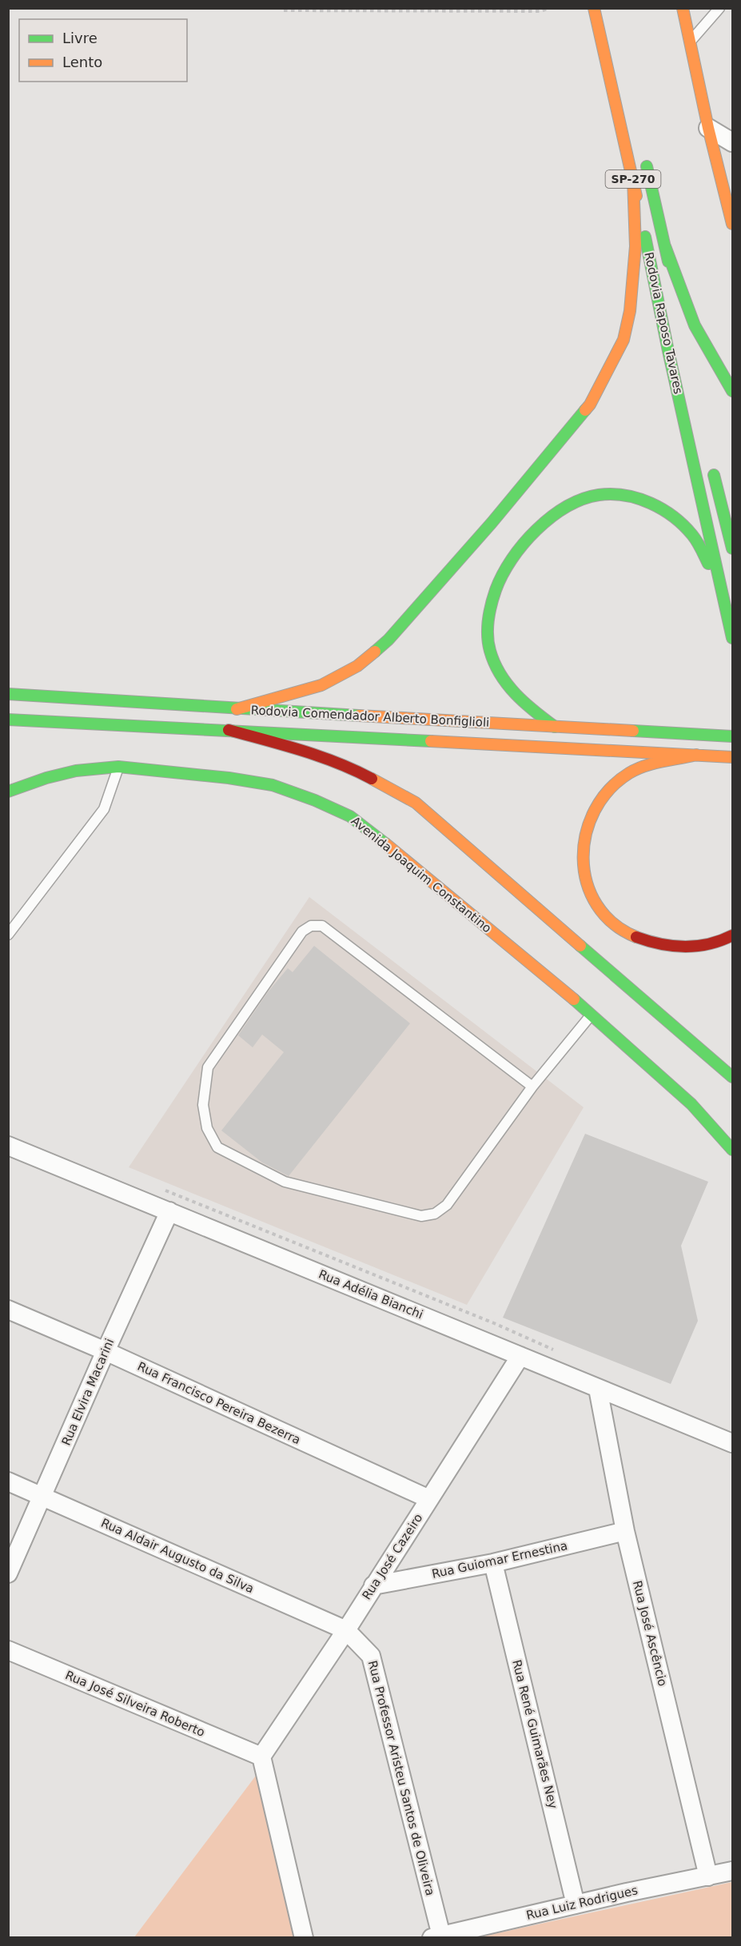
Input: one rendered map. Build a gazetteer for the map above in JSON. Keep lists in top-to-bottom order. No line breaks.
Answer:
{"streets":{"main road":["SP-270","Rodovia Raposo Tavares","Rodovia Comendador Alberto Bonfiglioli","Avenida Joaquim Constantino"],"street":["Rua Adélia Bianchi","Rua Elvira Macarini","Rua Francisco Pereira Bezerra","Rua Aldair Augusto da Silva","Rua José Cazeiro","Rua Guiomar Ernestina","Rua José Ascêncio","Rua José Silveira Roberto","Rua René Guimarães Ney","Rua Professor Aristeu Santos de Oliveira","Rua Luiz Rodrigues"]},"crossings":[["Rua Adélia Bianchi","Rua Elvira Macarini"],["Rua Adélia Bianchi","Rua José Cazeiro"],["Rua Adélia Bianchi","Rua José Ascêncio"],["Rua Elvira Macarini","Rua Francisco Pereira Bezerra"],["Rua Elvira Macarini","Rua Aldair Augusto da Silva"],["Rua Francisco Pereira Bezerra","Rua José Cazeiro"],["Rua Aldair Augusto da Silva","Rua José Cazeiro"],["Rua Aldair Augusto da Silva","Rua Professor Aristeu Santos de Oliveira"],["Rua José Cazeiro","Rua Guiomar Ernestina"],["Rua José Cazeiro","Rua José Silveira Roberto"],["Rua José Cazeiro","Rua Professor Aristeu Santos de Oliveira"],["Rua Guiomar Ernestina","Rua José Ascêncio"],["Rua Guiomar Ernestina","Rua René Guimarães Ney"],["Rua José Ascêncio","Rua Luiz Rodrigues"],["Rua René Guimarães Ney","Rua Luiz Rodrigues"],["Rua Professor Aristeu Santos de Oliveira","Rua Luiz Rodrigues"]],"legend":["Livre","Lento"]}
